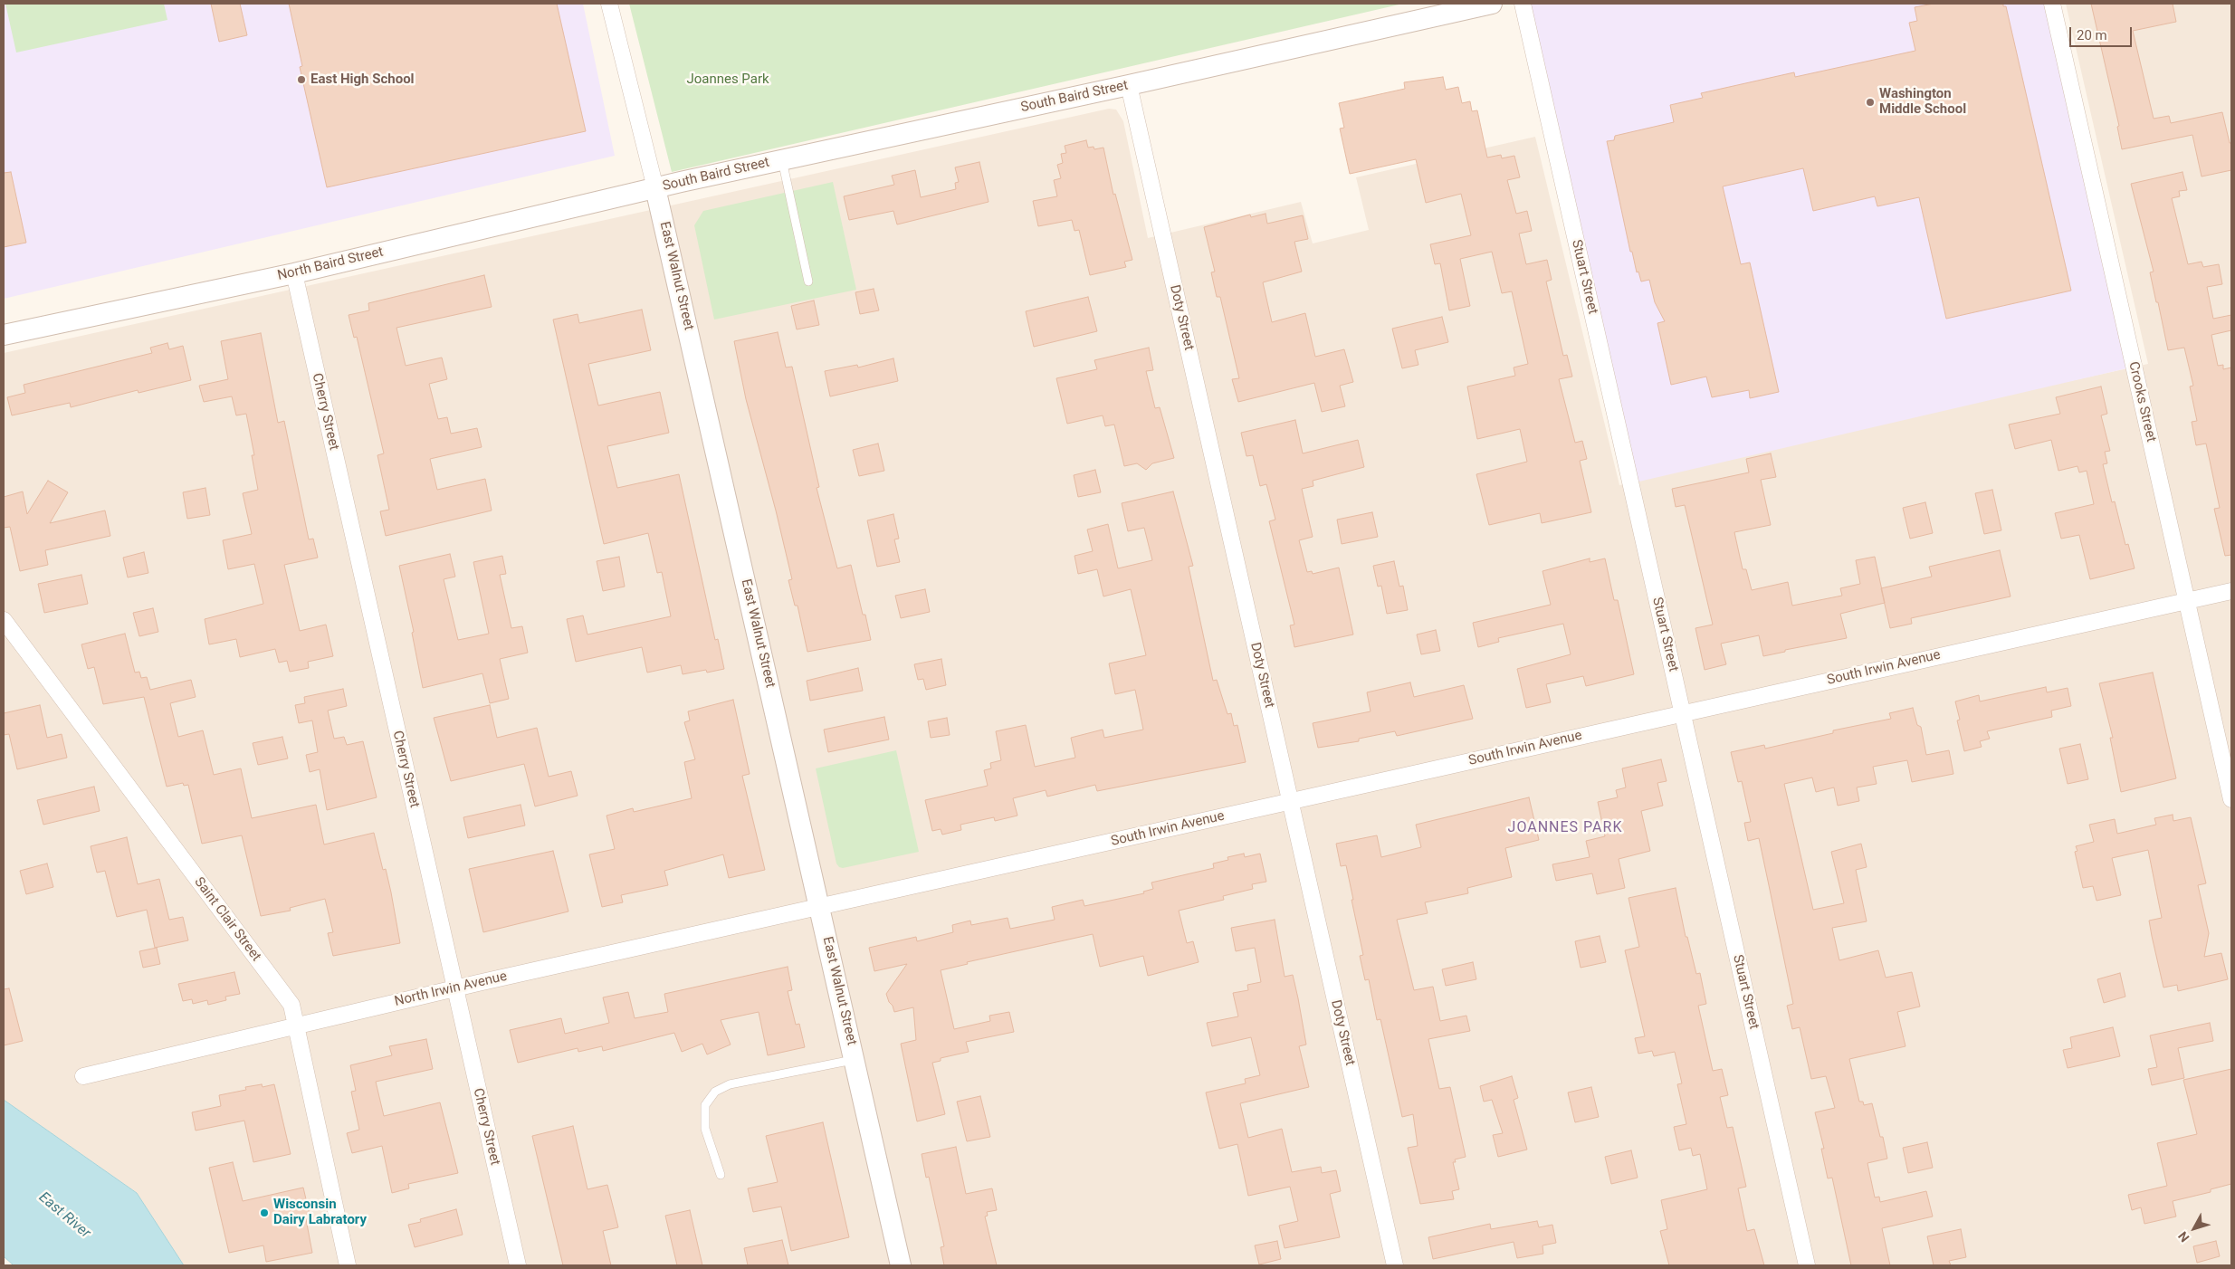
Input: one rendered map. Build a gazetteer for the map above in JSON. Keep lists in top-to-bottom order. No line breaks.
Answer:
{"streets":{"street":["South Baird Street","North Baird Street","East Walnut Street","Stuart Street","Doty Street","Crooks Street","Cherry Street","South Irwin Avenue","Saint Clair Street","North Irwin Avenue"]},"crossings":[["South Baird Street","North Baird Street"],["South Baird Street","East Walnut Street"],["South Baird Street","Doty Street"],["North Baird Street","East Walnut Street"],["North Baird Street","Cherry Street"],["East Walnut Street","South Irwin Avenue"],["East Walnut Street","North Irwin Avenue"],["Stuart Street","South Irwin Avenue"],["Doty Street","South Irwin Avenue"],["Crooks Street","South Irwin Avenue"],["Cherry Street","North Irwin Avenue"],["South Irwin Avenue","North Irwin Avenue"],["Saint Clair Street","North Irwin Avenue"]],"districts":["JOANNES PARK"],"water":["East River"],"parks":["Joannes Park"],"places":["East High School","Washington Middle School","Wisconsin Dairy Labratory"],"scale_bar":"20 m","north":"bottom left"}
